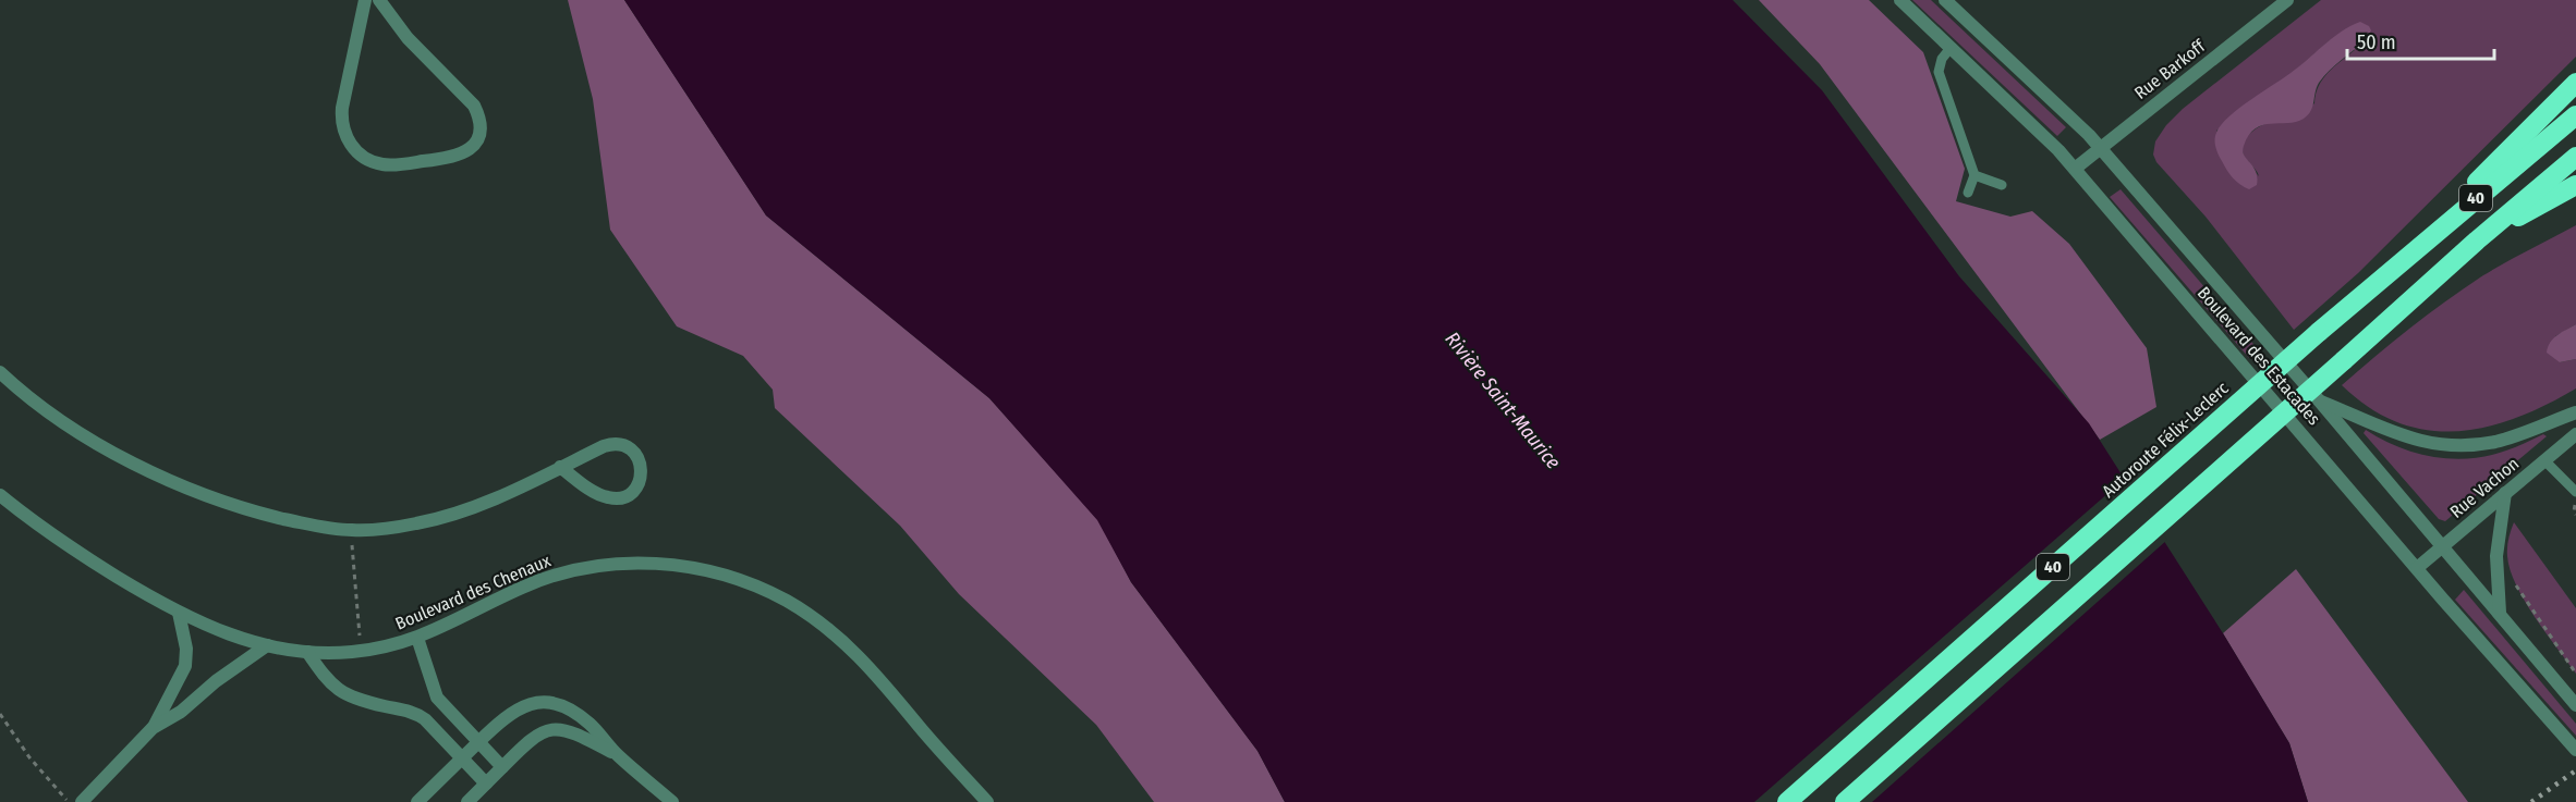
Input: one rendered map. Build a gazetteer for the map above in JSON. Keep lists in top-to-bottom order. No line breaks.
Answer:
{"streets":{"highway":["40","Autoroute Félix-Leclerc"],"street":["Rue Barkoff","Boulevard des Estacades","Rue Vachon","Boulevard des Chenaux"]},"crossings":[["Rue Barkoff","Boulevard des Estacades"],["Boulevard des Estacades","Rue Vachon"]],"water":["Rivière Saint-Maurice"],"scale_bar":"50 m"}
